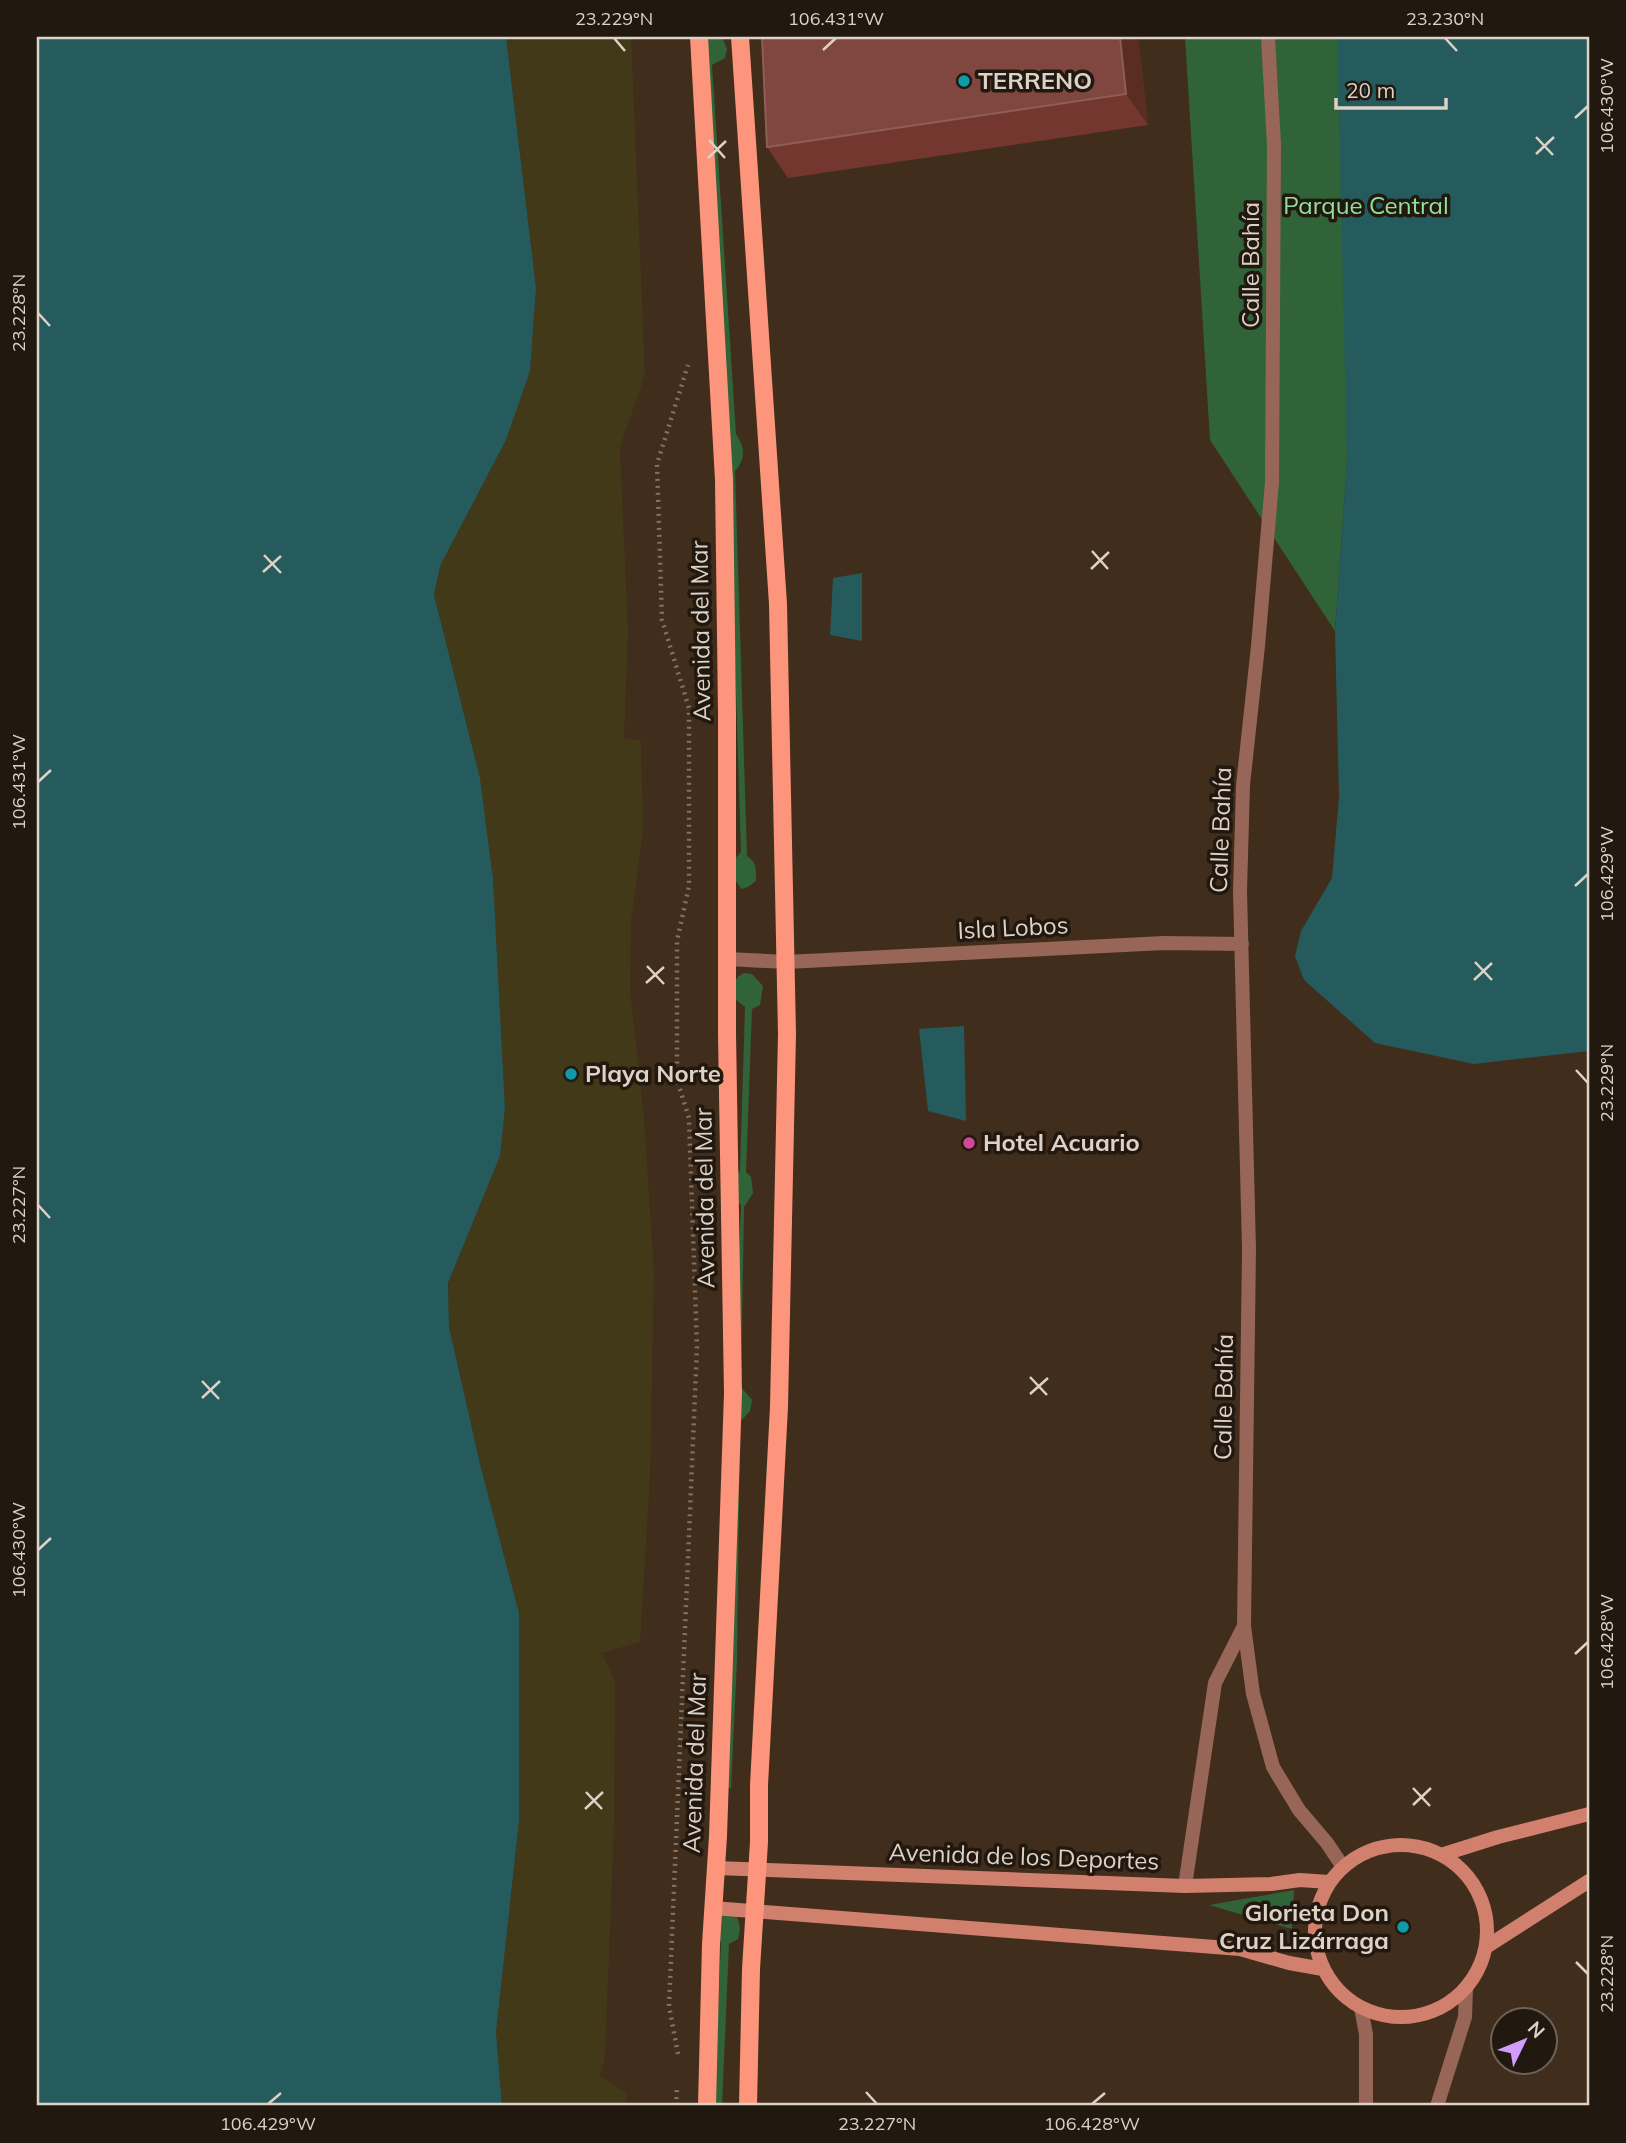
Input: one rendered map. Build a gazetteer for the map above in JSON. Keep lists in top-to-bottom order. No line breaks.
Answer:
{"streets":{"main road":["Avenida del Mar","Avenida de los Deportes"],"street":["Calle Bahía","Isla Lobos"]},"crossings":[["Calle Bahía","Isla Lobos"],["Calle Bahía","Avenida de los Deportes"],["Avenida del Mar","Isla Lobos"],["Avenida del Mar","Avenida de los Deportes"]],"parks":["Parque Central"],"places":["TERRENO","Playa Norte","Hotel Acuario","Glorieta Don Cruz Lizárraga"],"scale_bar":"20 m","north":"top right","coordinates":["23.229°N","106.431°W","23.230°N","106.430°W","23.228°N","106.429°W","23.227°N","106.428°W"]}
